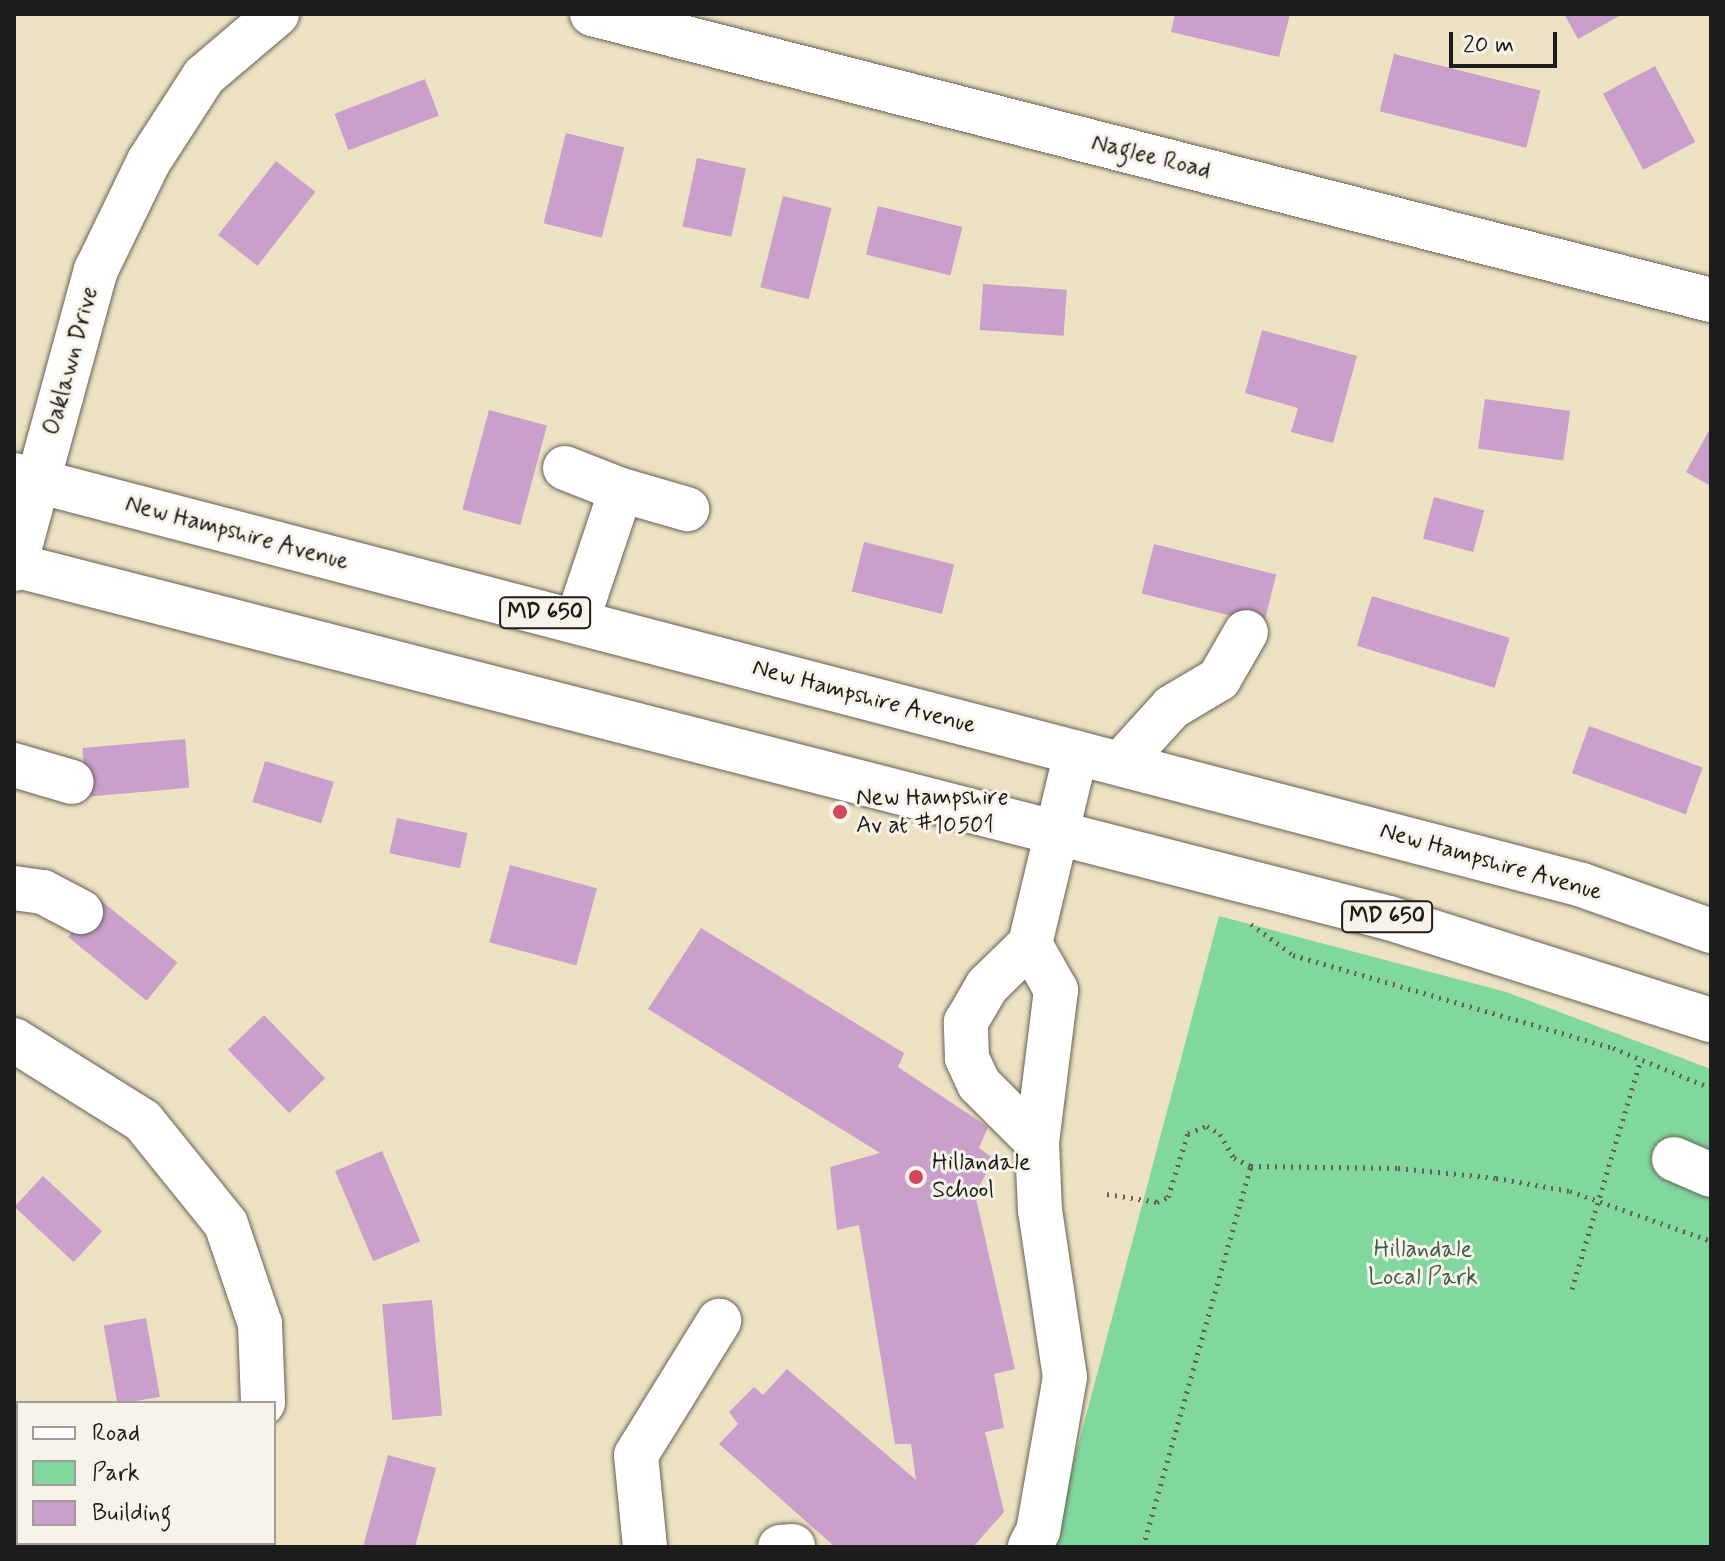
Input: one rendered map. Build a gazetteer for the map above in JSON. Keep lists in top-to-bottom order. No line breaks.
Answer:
{"streets":{"main road":["Naglee Road","Oaklawn Drive","New Hampshire Avenue","MD 650"]},"crossings":[["Oaklawn Drive","New Hampshire Avenue"],["Oaklawn Drive","MD 650"]],"parks":["Hillandale Local Park"],"places":["New Hampshire Av at #10501","Hillandale School"],"legend":["Road","Park","Building"],"scale_bar":"20 m"}
